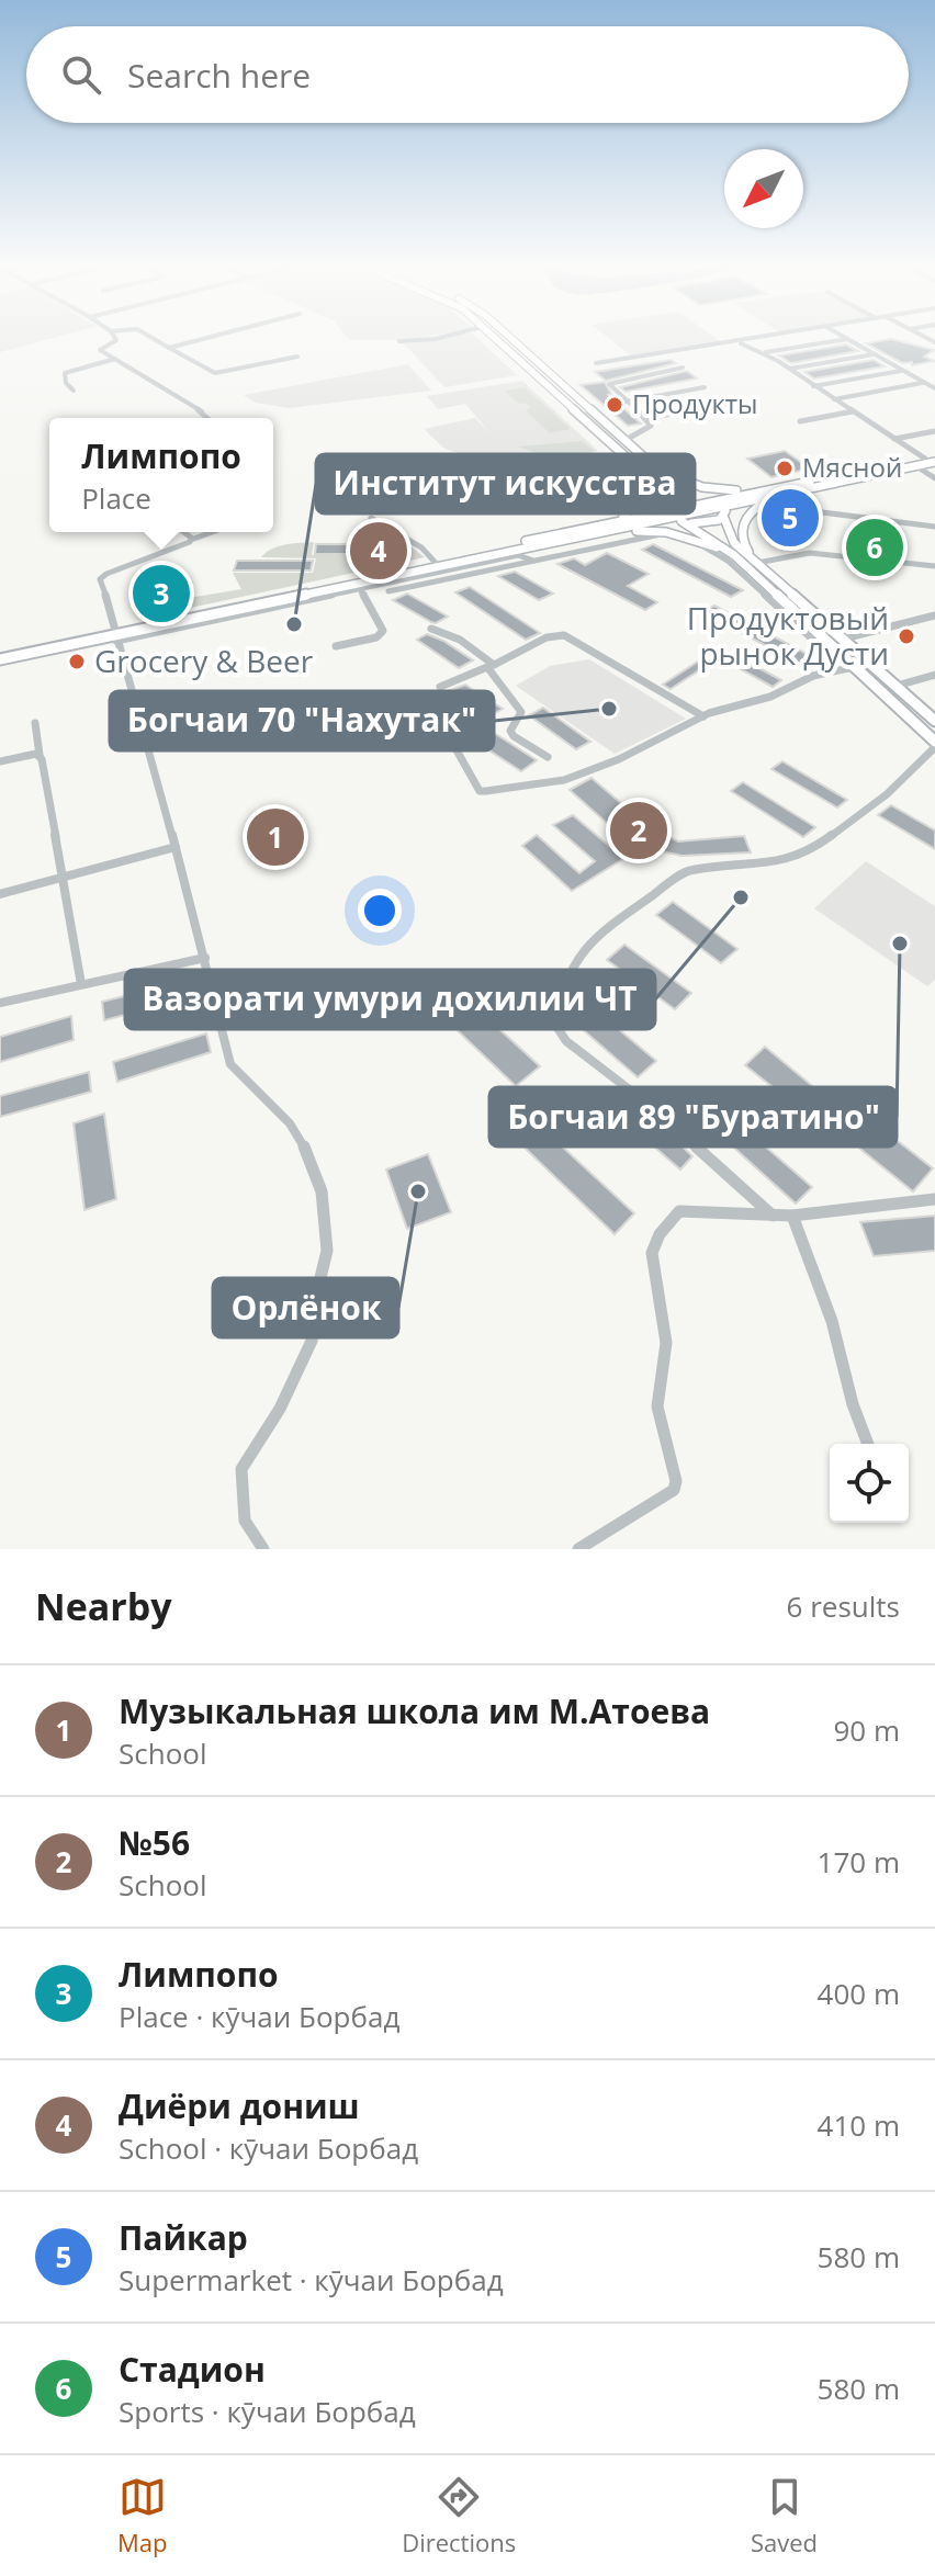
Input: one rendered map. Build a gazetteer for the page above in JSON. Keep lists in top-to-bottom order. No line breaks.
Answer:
{"places":["Продукты","Мясной","Институт искусства","Продуктовый рынок Дусти","Grocery & Beer","Богчаи 70 \"Нахутак\"","Вазорати умури дохилии ЧТ","Богчаи 89 \"Буратино\"","Орлёнок"],"north":"bottom left","page":{"search":"Search here","popup":["Лимпопо","Place"],"pins":["5","6","4","3","2","1"],"heading":["Nearby","6 results"],"list":[{"mark":"1","name":"Музыкальная школа им М.Атоева","note":"School","value":"90 m"},{"mark":"2","name":"№56","note":"School","value":"170 m"},{"mark":"3","name":"Лимпопо","note":"Place · кӯчаи Борбад","value":"400 m"},{"mark":"4","name":"Диёри дониш","note":"School · кӯчаи Борбад","value":"410 m"},{"mark":"5","name":"Пайкар","note":"Supermarket · кӯчаи Борбад","value":"580 m"},{"mark":"6","name":"Стадион","note":"Sports · кӯчаи Борбад","value":"580 m"}],"nav":["Map","Directions","Saved"]}}
